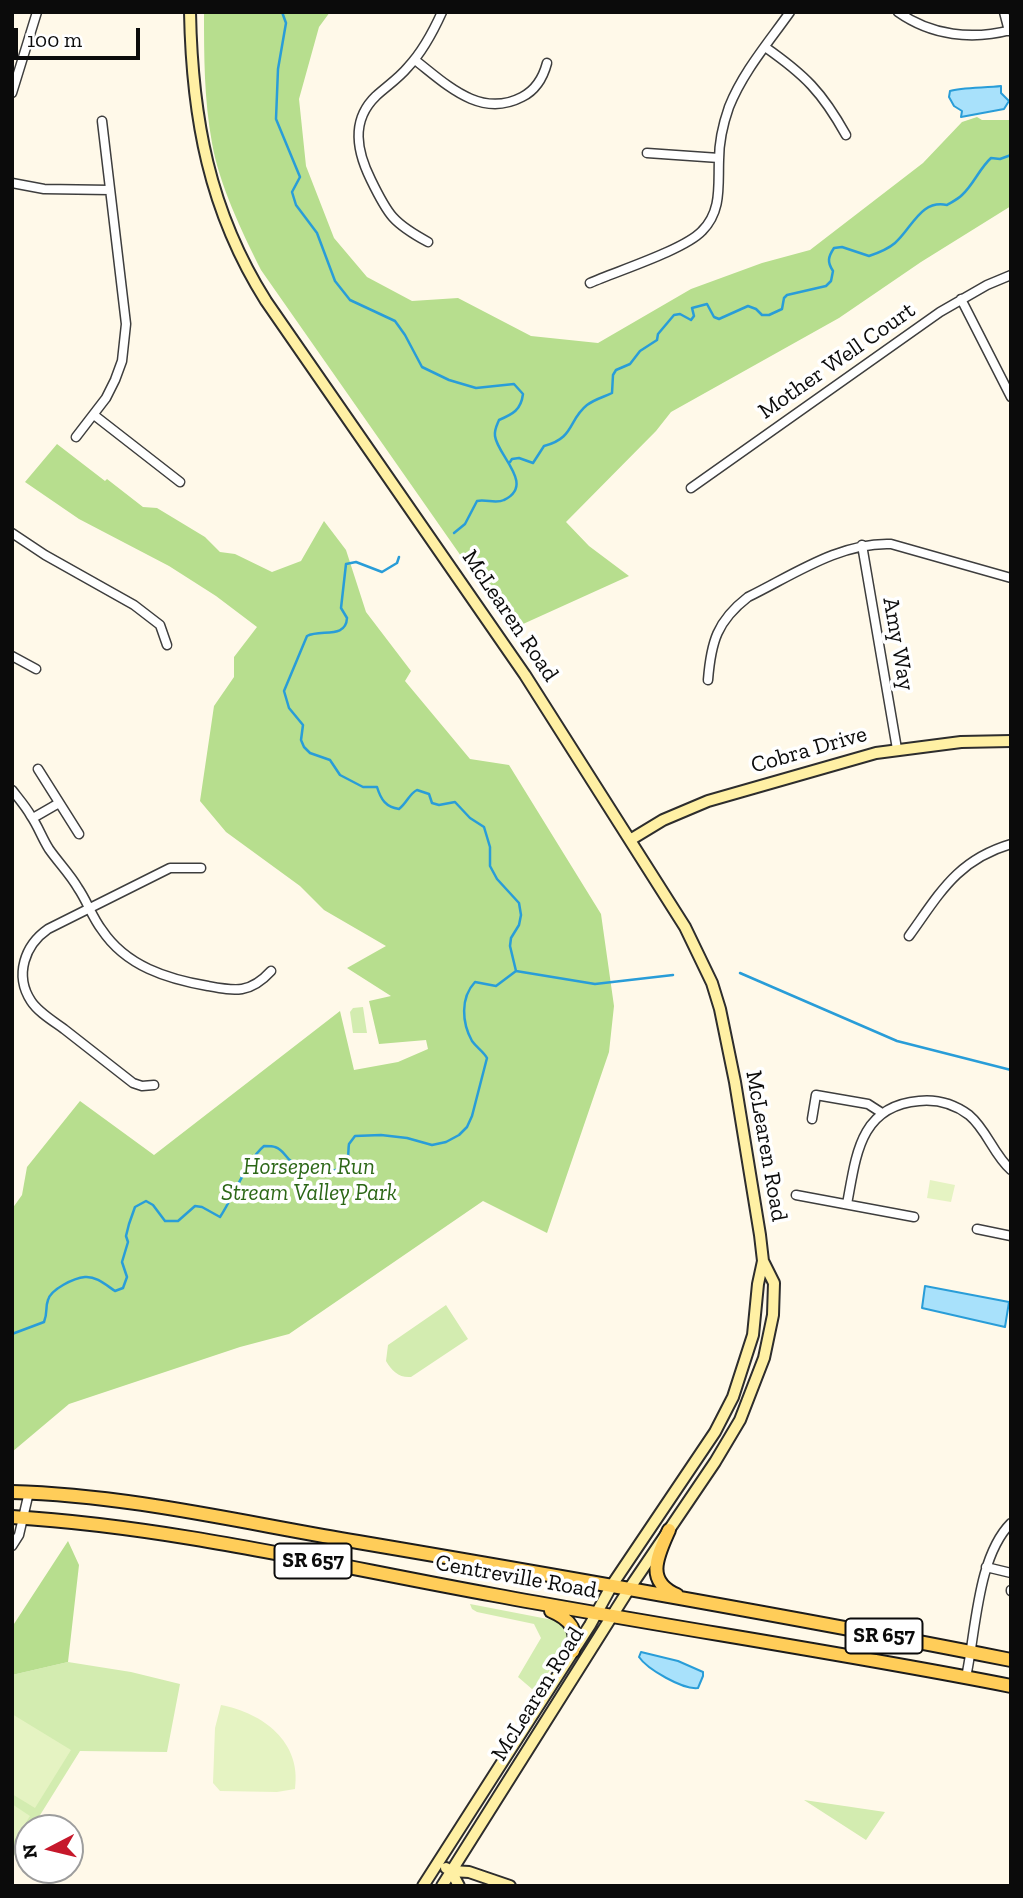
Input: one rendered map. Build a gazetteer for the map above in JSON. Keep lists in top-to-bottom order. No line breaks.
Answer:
{"streets":{"main road":["McLearen Road","Cobra Drive","SR 657","Centreville Road"],"street":["Mother Well Court","Amy Way"]},"crossings":[["McLearen Road","Cobra Drive"],["McLearen Road","Centreville Road"],["Amy Way","Cobra Drive"]],"parks":["Horsepen Run Stream Valley Park"],"scale_bar":"100 m","north":"left"}
